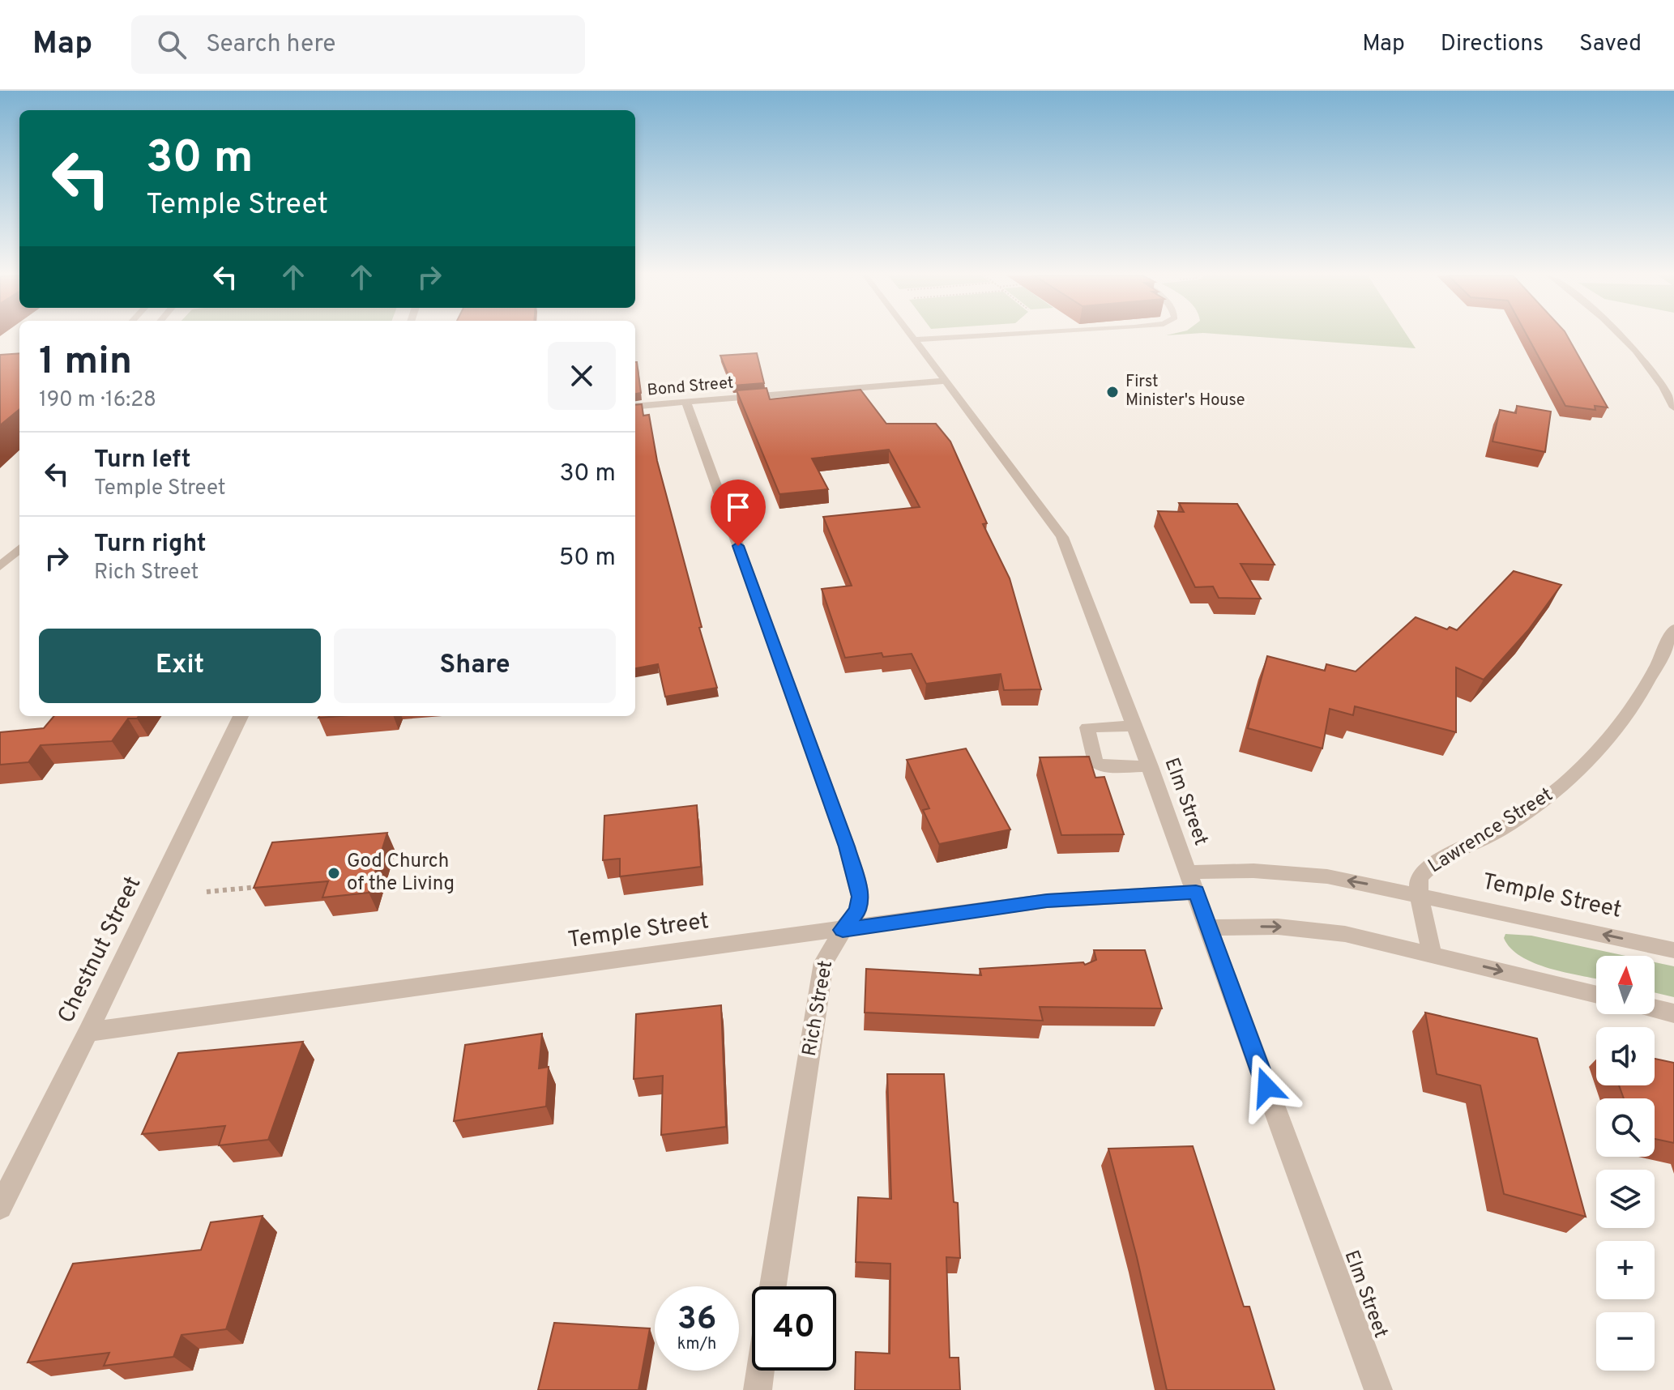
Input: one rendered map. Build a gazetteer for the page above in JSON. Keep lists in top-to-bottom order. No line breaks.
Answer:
{"streets":{"street":["Bond Street","Elm Street","Lawrence Street","Temple Street","Chestnut Street","Rich Street"]},"crossings":[["Bond Street","Elm Street"],["Bond Street","Rich Street"],["Elm Street","Temple Street"],["Lawrence Street","Temple Street"],["Temple Street","Chestnut Street"],["Temple Street","Rich Street"]],"places":["First Minister's House","God Church of the Living"],"north":"top","page":{"header":"Map","search":"Search here","nav":["Map","Directions","Saved"],"turn":["30 m","Temple Street"],"heading":["1 min","190 m · 16:28"],"list":[{"name":"Turn left","note":"Temple Street","value":"30 m"},{"name":"Turn right","note":"Rich Street","value":"50 m"}],"buttons":["Exit","Share"],"map_buttons":["+","−"],"speed":"36 km/h","limit":"40"}}
